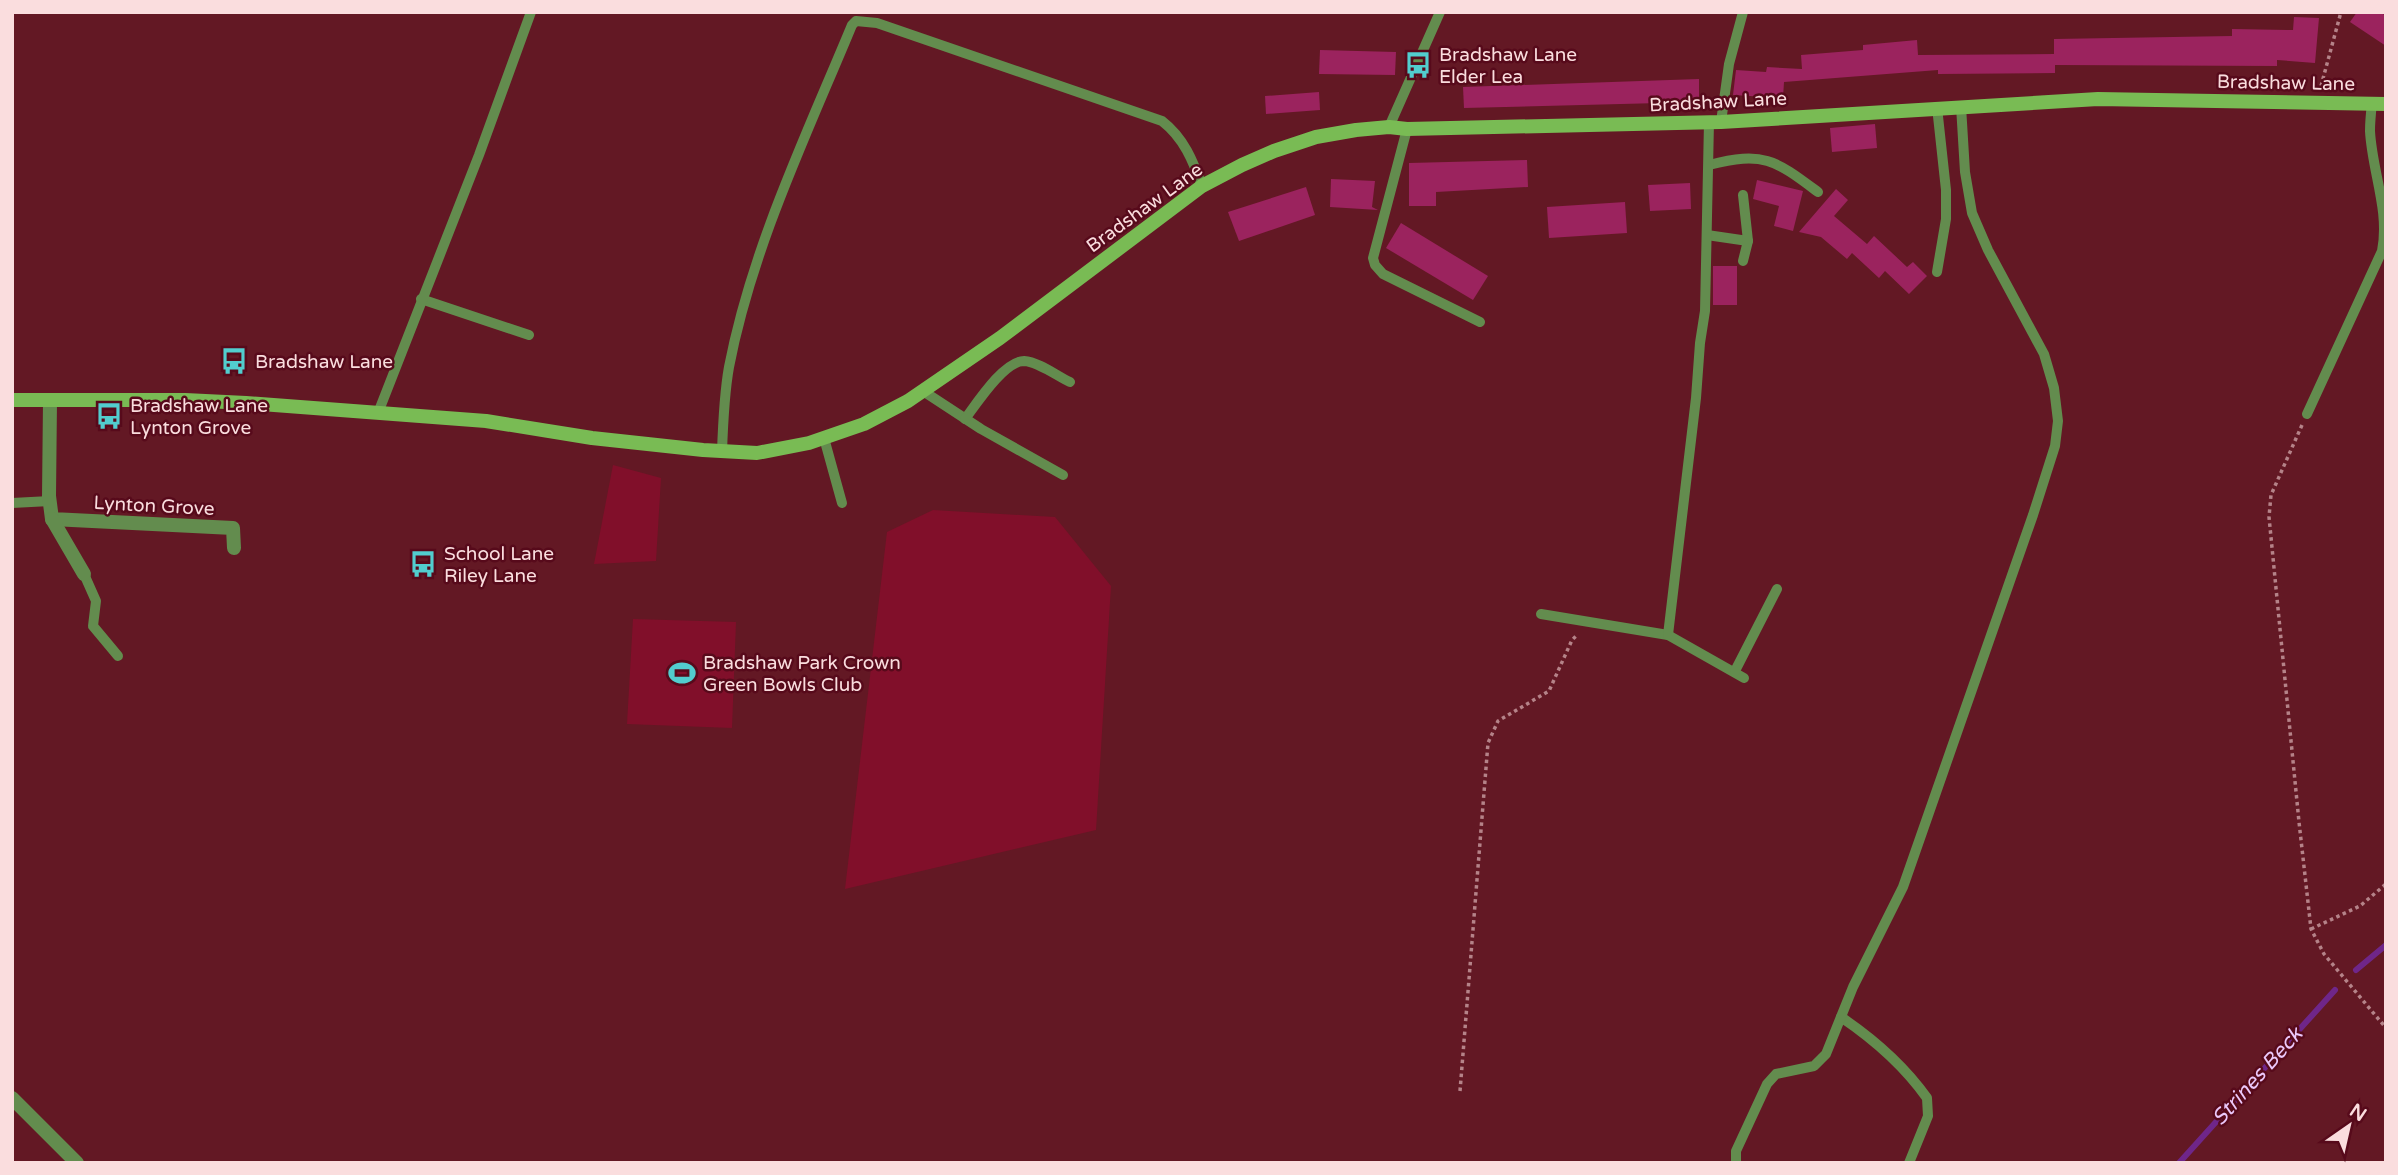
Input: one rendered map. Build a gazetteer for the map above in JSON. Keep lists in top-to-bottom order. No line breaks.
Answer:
{"streets":{"street":["Bradshaw Lane","Lynton Grove"]},"water":["Strines Beck"],"places":{"bus stop":["Bradshaw Lane Elder Lea","Bradshaw Lane","Bradshaw Lane Lynton Grove","School Lane Riley Lane"],"sports":["Bradshaw Park Crown Green Bowls Club"]},"north":"top right"}
